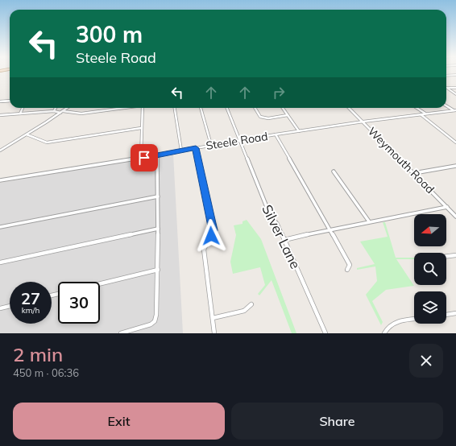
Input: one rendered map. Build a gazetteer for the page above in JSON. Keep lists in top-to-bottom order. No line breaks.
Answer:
{"streets":{"street":["Steele Road","Weymouth Road","Silver Lane"]},"crossings":[["Steele Road","Weymouth Road"],["Steele Road","Silver Lane"]],"north":"left","page":{"turn":["300 m","Steele Road"],"speed":"27 km/h","limit":"30","heading":["2 min","450 m · 06:36"],"buttons":["Exit","Share"]}}
